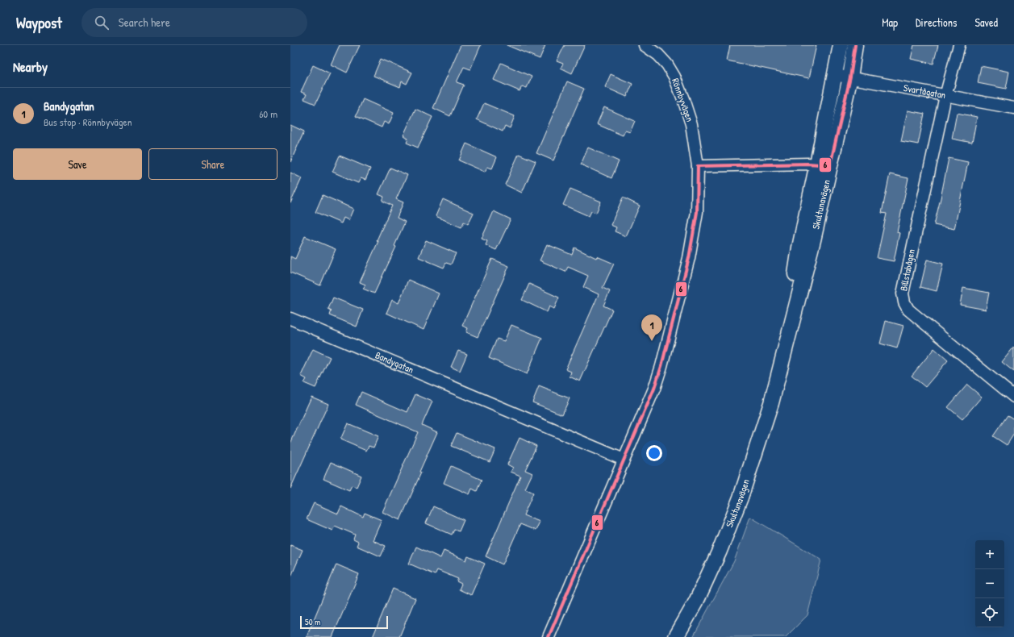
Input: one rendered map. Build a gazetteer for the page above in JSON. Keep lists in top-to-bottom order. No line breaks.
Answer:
{"streets":{"main road":["Skultunavägen"],"street":["Svartågatan","Rönnbyvägen","Billstabågen","Bandygatan"]},"crossings":[["Svartågatan","Skultunavägen"],["Svartågatan","Billstabågen"],["Rönnbyvägen","Bandygatan"]],"lines":["transit line 6"],"scale_bar":"50 m","page":{"header":"Waypost","search":"Search here","nav":["Map","Directions","Saved"],"heading":"Nearby","list":[{"mark":"1","name":"Bandygatan","note":"Bus stop · Rönnbyvägen","value":"60 m"}],"buttons":["Save","Share"],"pins":"1","map_buttons":["+","−"],"scale":"50 m"}}
